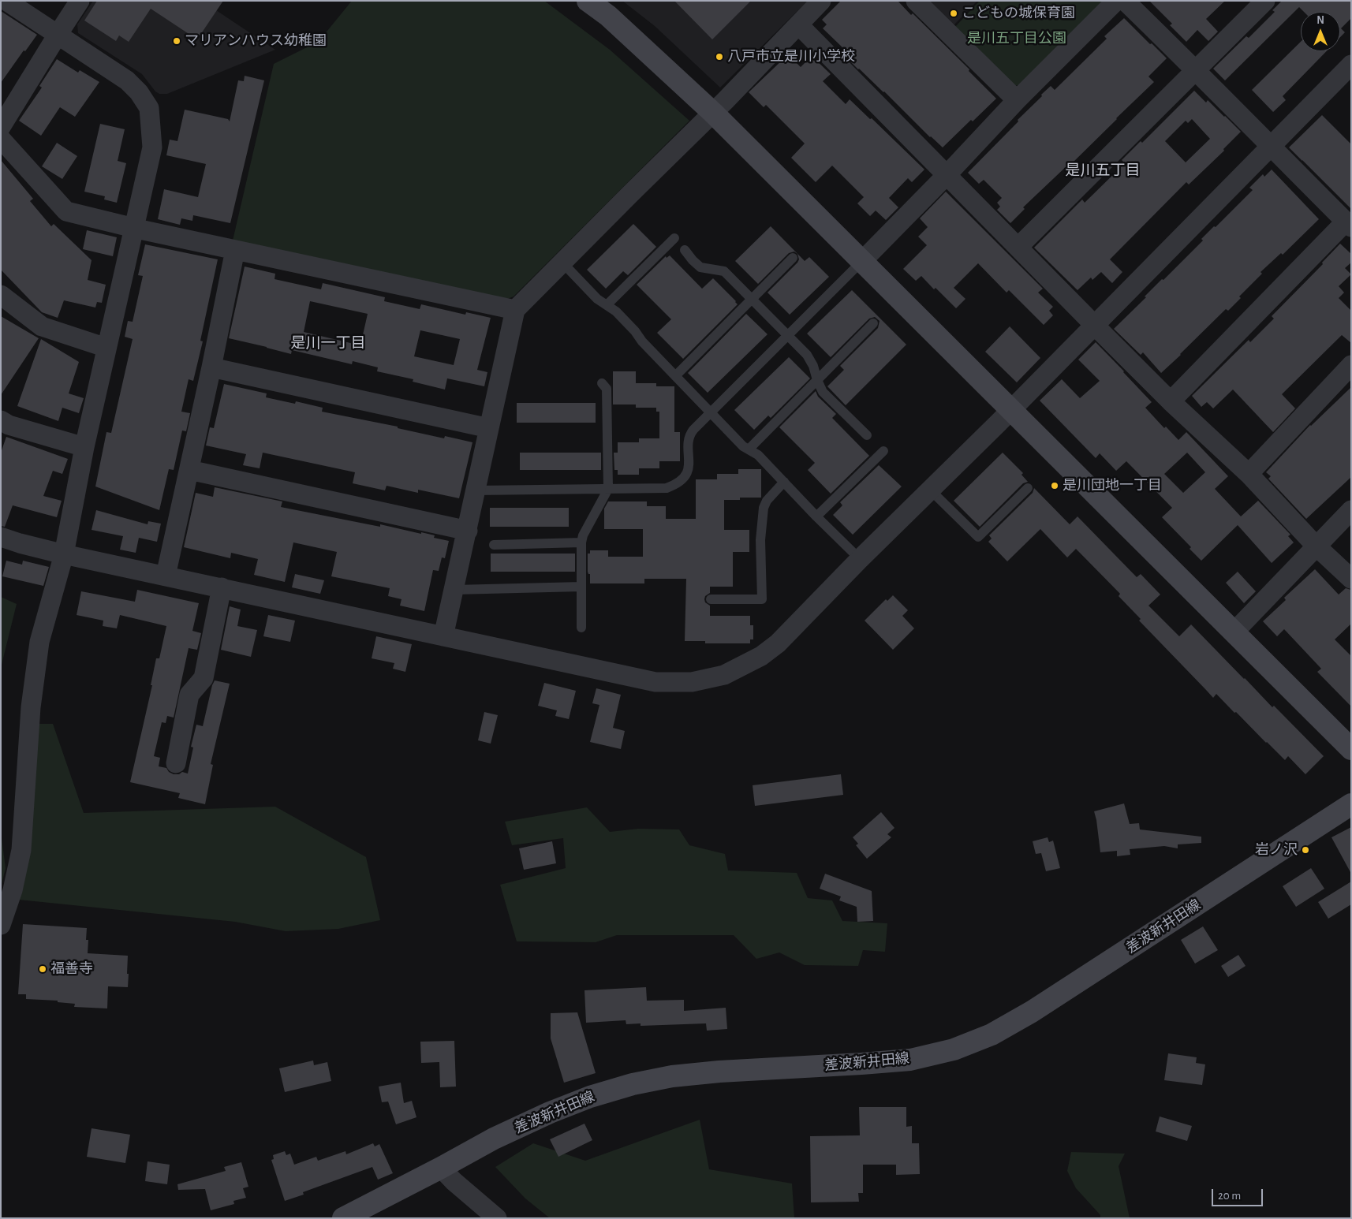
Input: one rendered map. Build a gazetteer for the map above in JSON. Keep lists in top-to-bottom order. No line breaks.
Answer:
{"streets":{"main road":["差波新井田線"]},"districts":["是川五丁目","是川一丁目"],"parks":["是川五丁目公園"],"places":["こどもの城保育園","マリアンハウス幼稚園","八戸市立是川小学校","是川団地一丁目","岩ノ沢","福善寺"],"scale_bar":"20 m","north":"top"}
